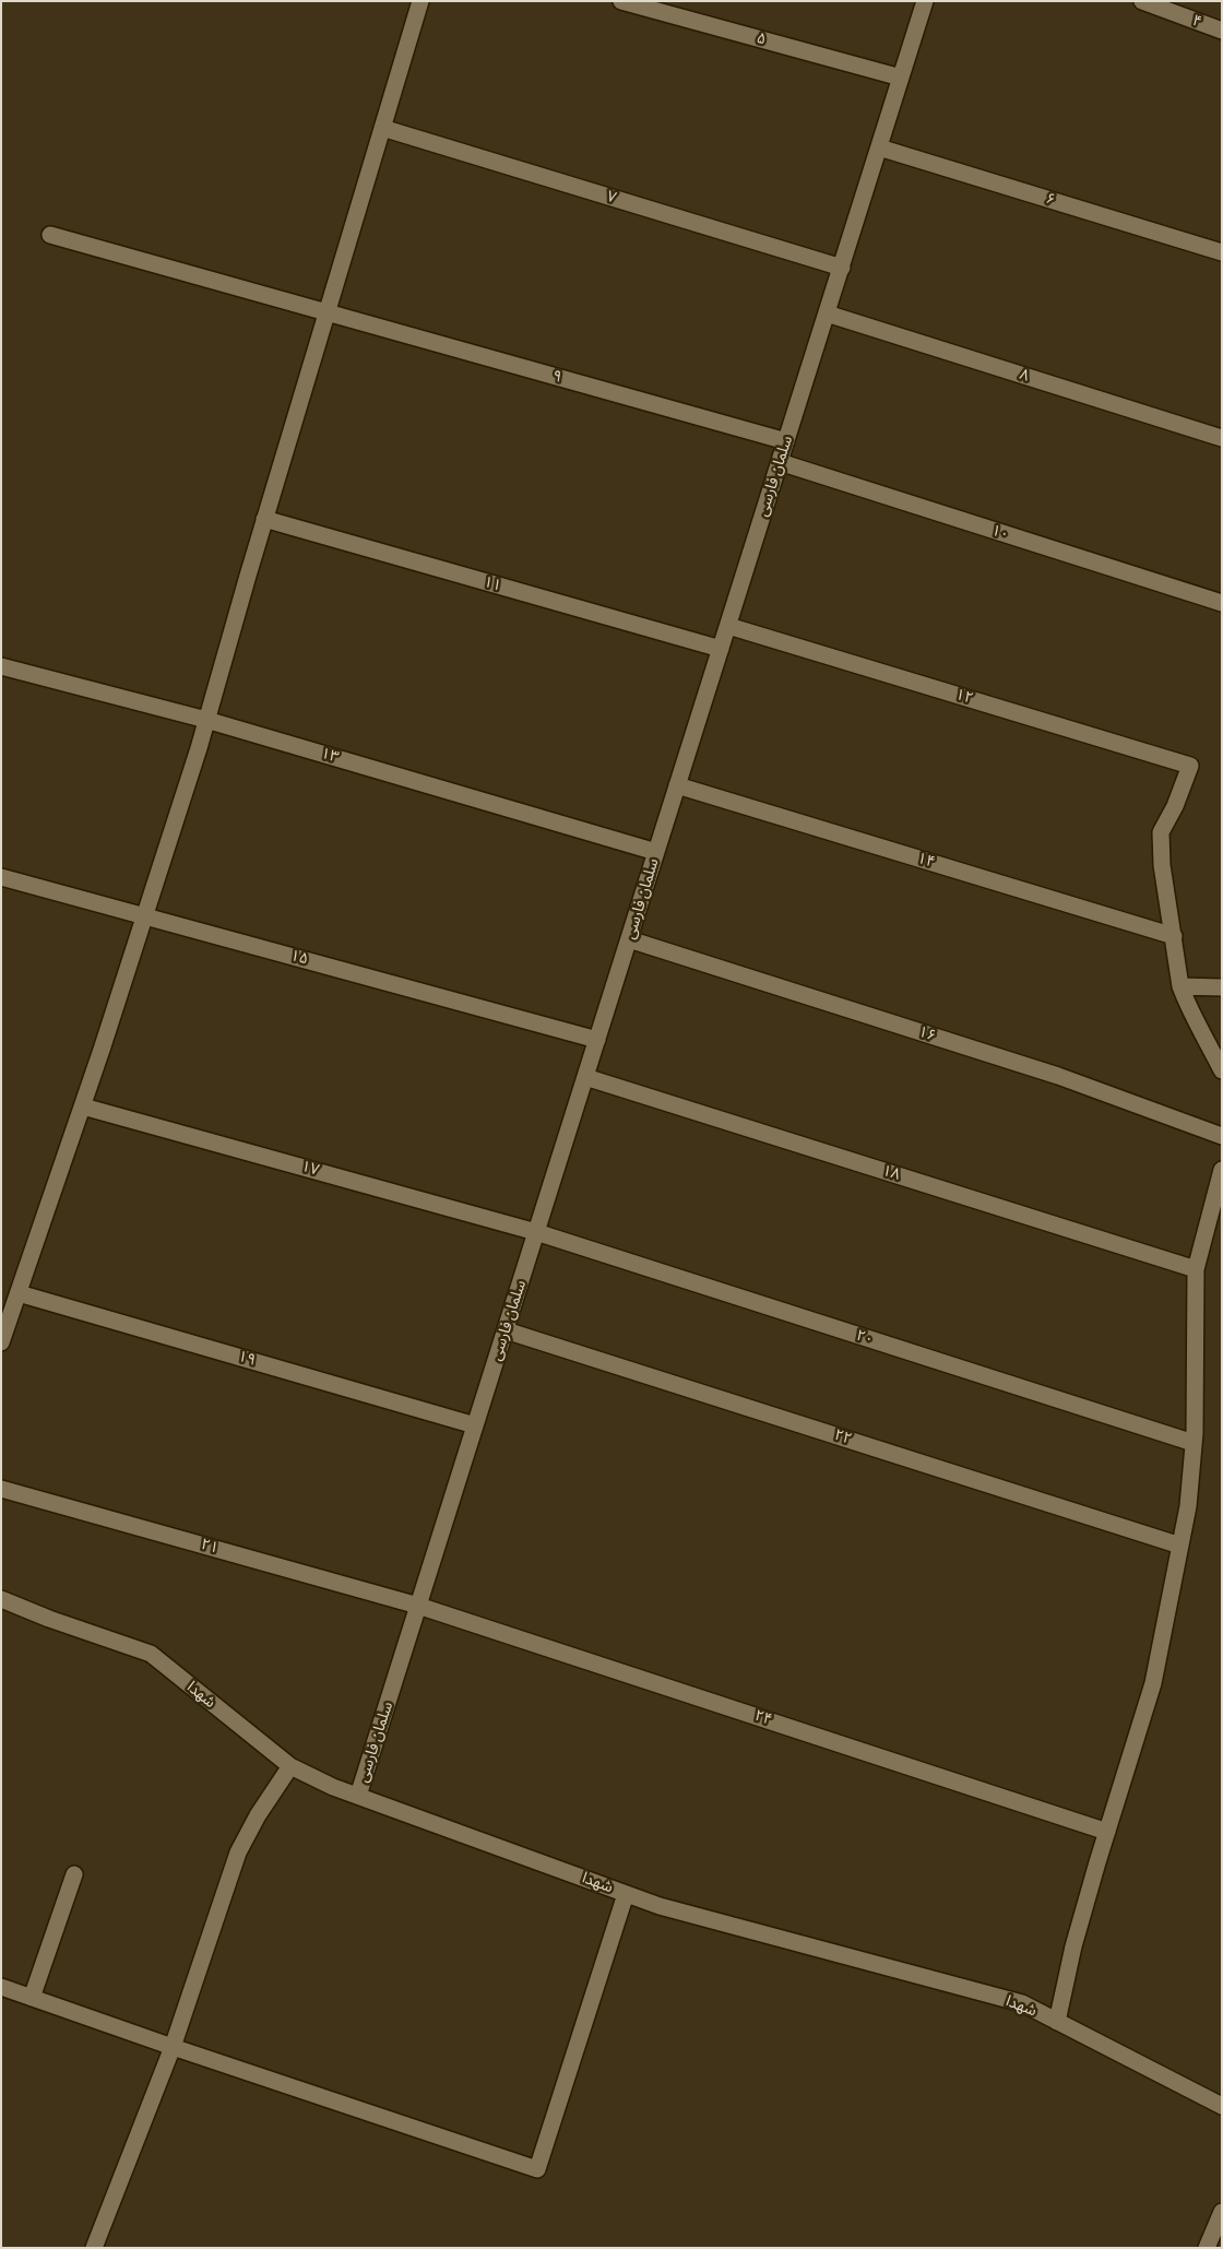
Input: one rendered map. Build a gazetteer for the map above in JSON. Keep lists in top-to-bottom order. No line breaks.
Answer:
{"streets":{"street":["۴","۵","۷","۶","۸","۹","سلمان فارسی","۱۰","۱۱","۱۲","۱۳","۱۴","۱۵","۱۶","۱۷","۱۸","۲۰","۱۹","۲۲","۲۱","شهدا","۲۴"]},"crossings":[["۵","سلمان فارسی"],["۷","سلمان فارسی"],["۶","سلمان فارسی"],["۸","سلمان فارسی"],["۹","سلمان فارسی"],["سلمان فارسی","۱۰"],["سلمان فارسی","۱۱"],["سلمان فارسی","۱۲"],["سلمان فارسی","۱۳"],["سلمان فارسی","۱۴"],["سلمان فارسی","۱۵"],["سلمان فارسی","۱۶"],["سلمان فارسی","۱۷"],["سلمان فارسی","۱۸"],["سلمان فارسی","۲۰"],["سلمان فارسی","۱۹"],["سلمان فارسی","۲۲"],["سلمان فارسی","۲۱"],["سلمان فارسی","شهدا"],["سلمان فارسی","۲۴"],["۱۲","۱۴"],["۱۷","۲۰"],["۲۱","۲۴"]]}
